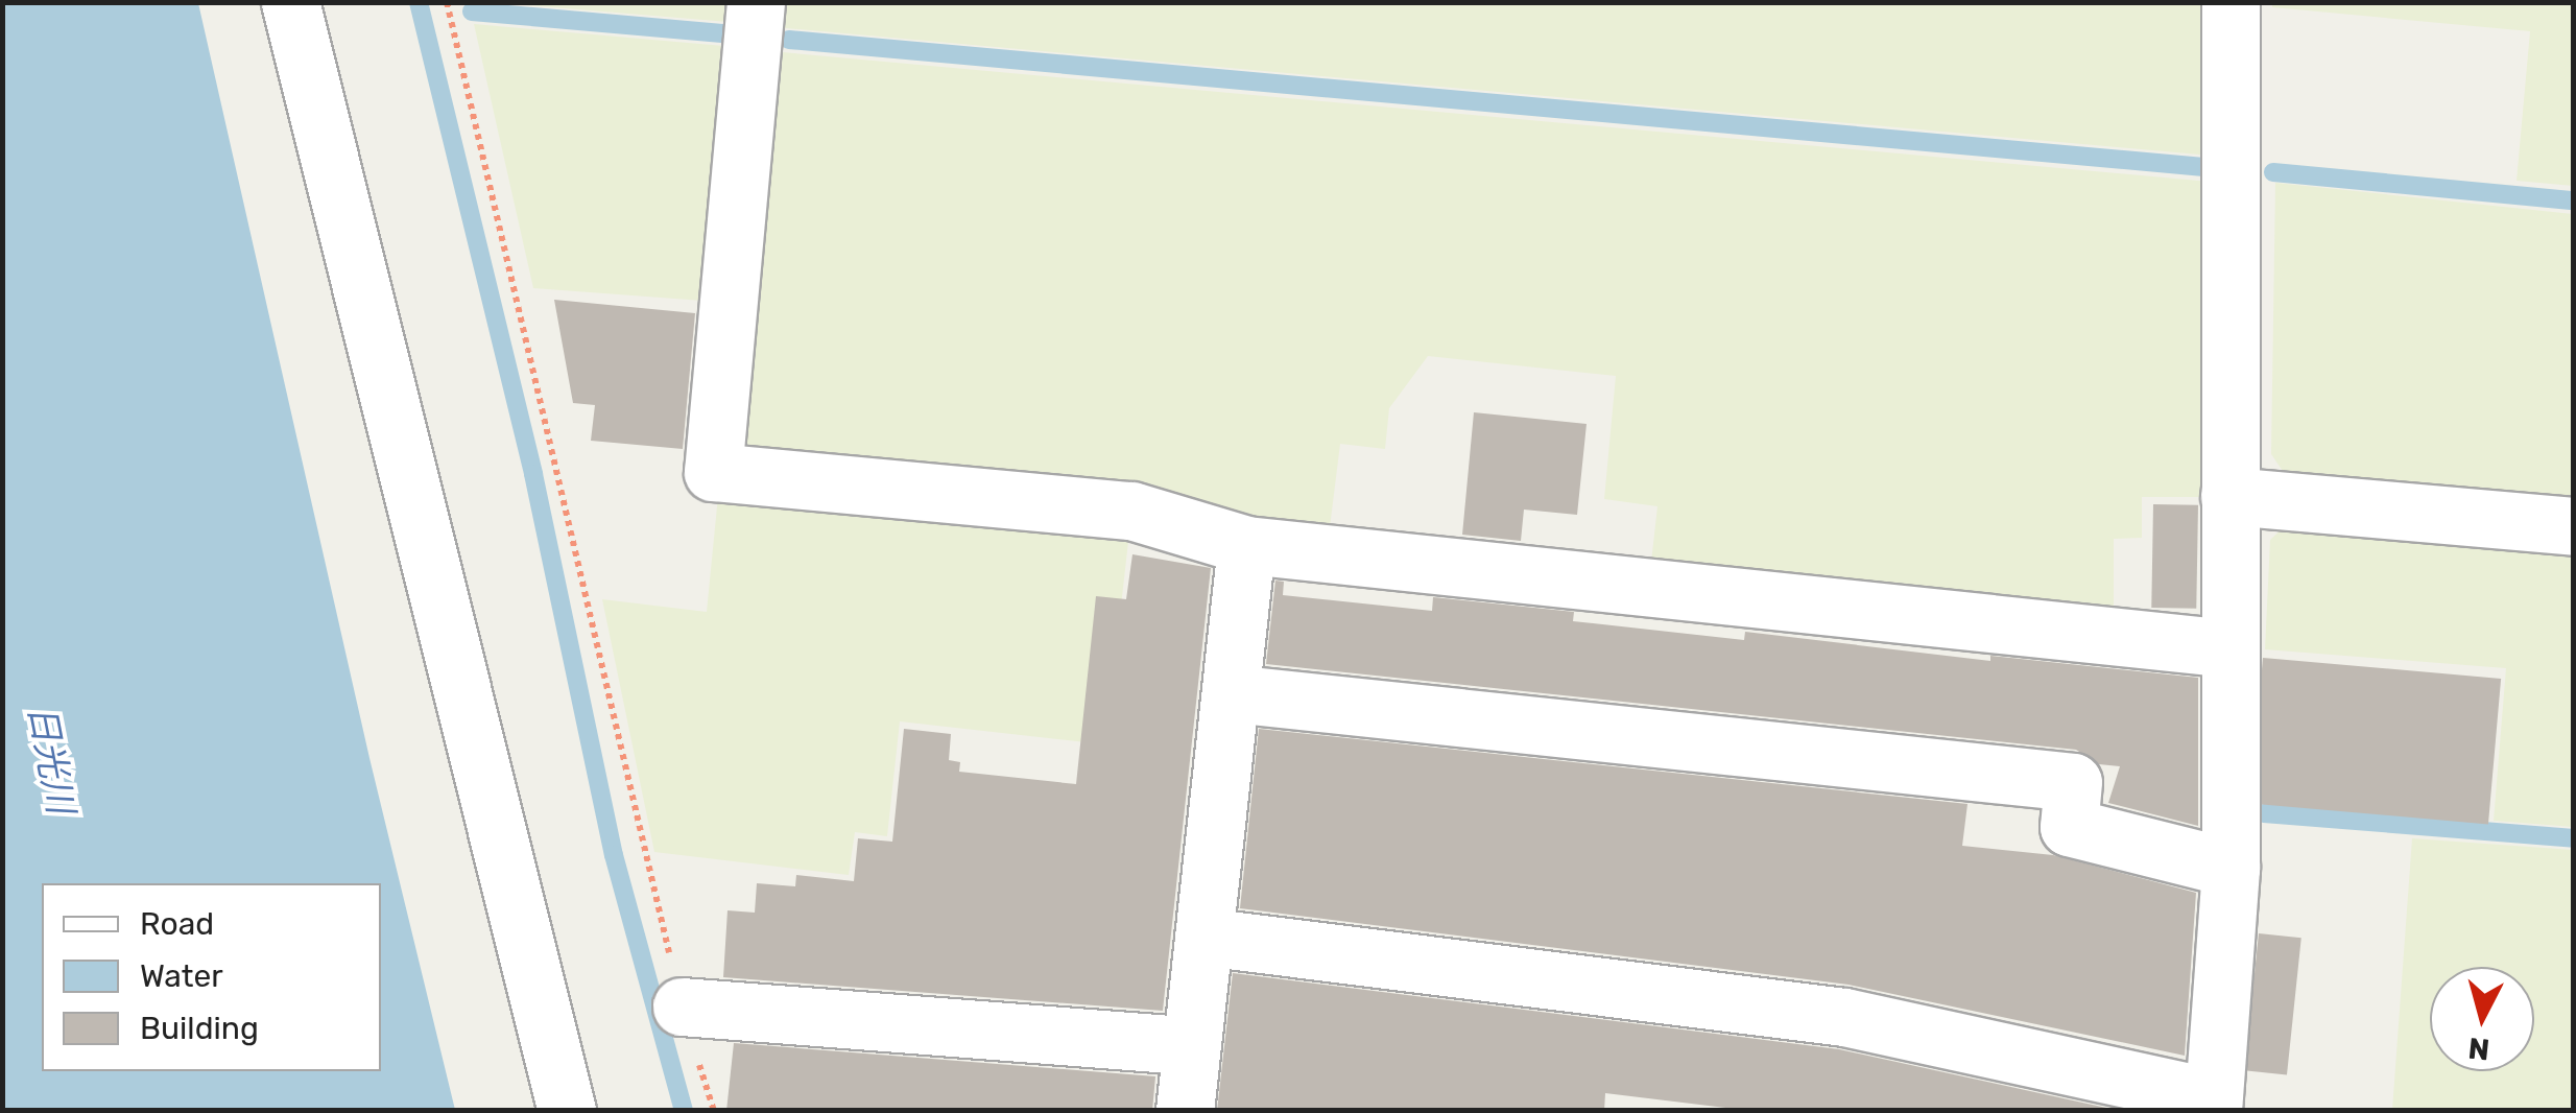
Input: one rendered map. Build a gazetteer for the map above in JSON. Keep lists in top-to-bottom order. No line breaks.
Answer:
{"water":["日光川"],"legend":["Road","Water","Building"],"north":"bottom"}
